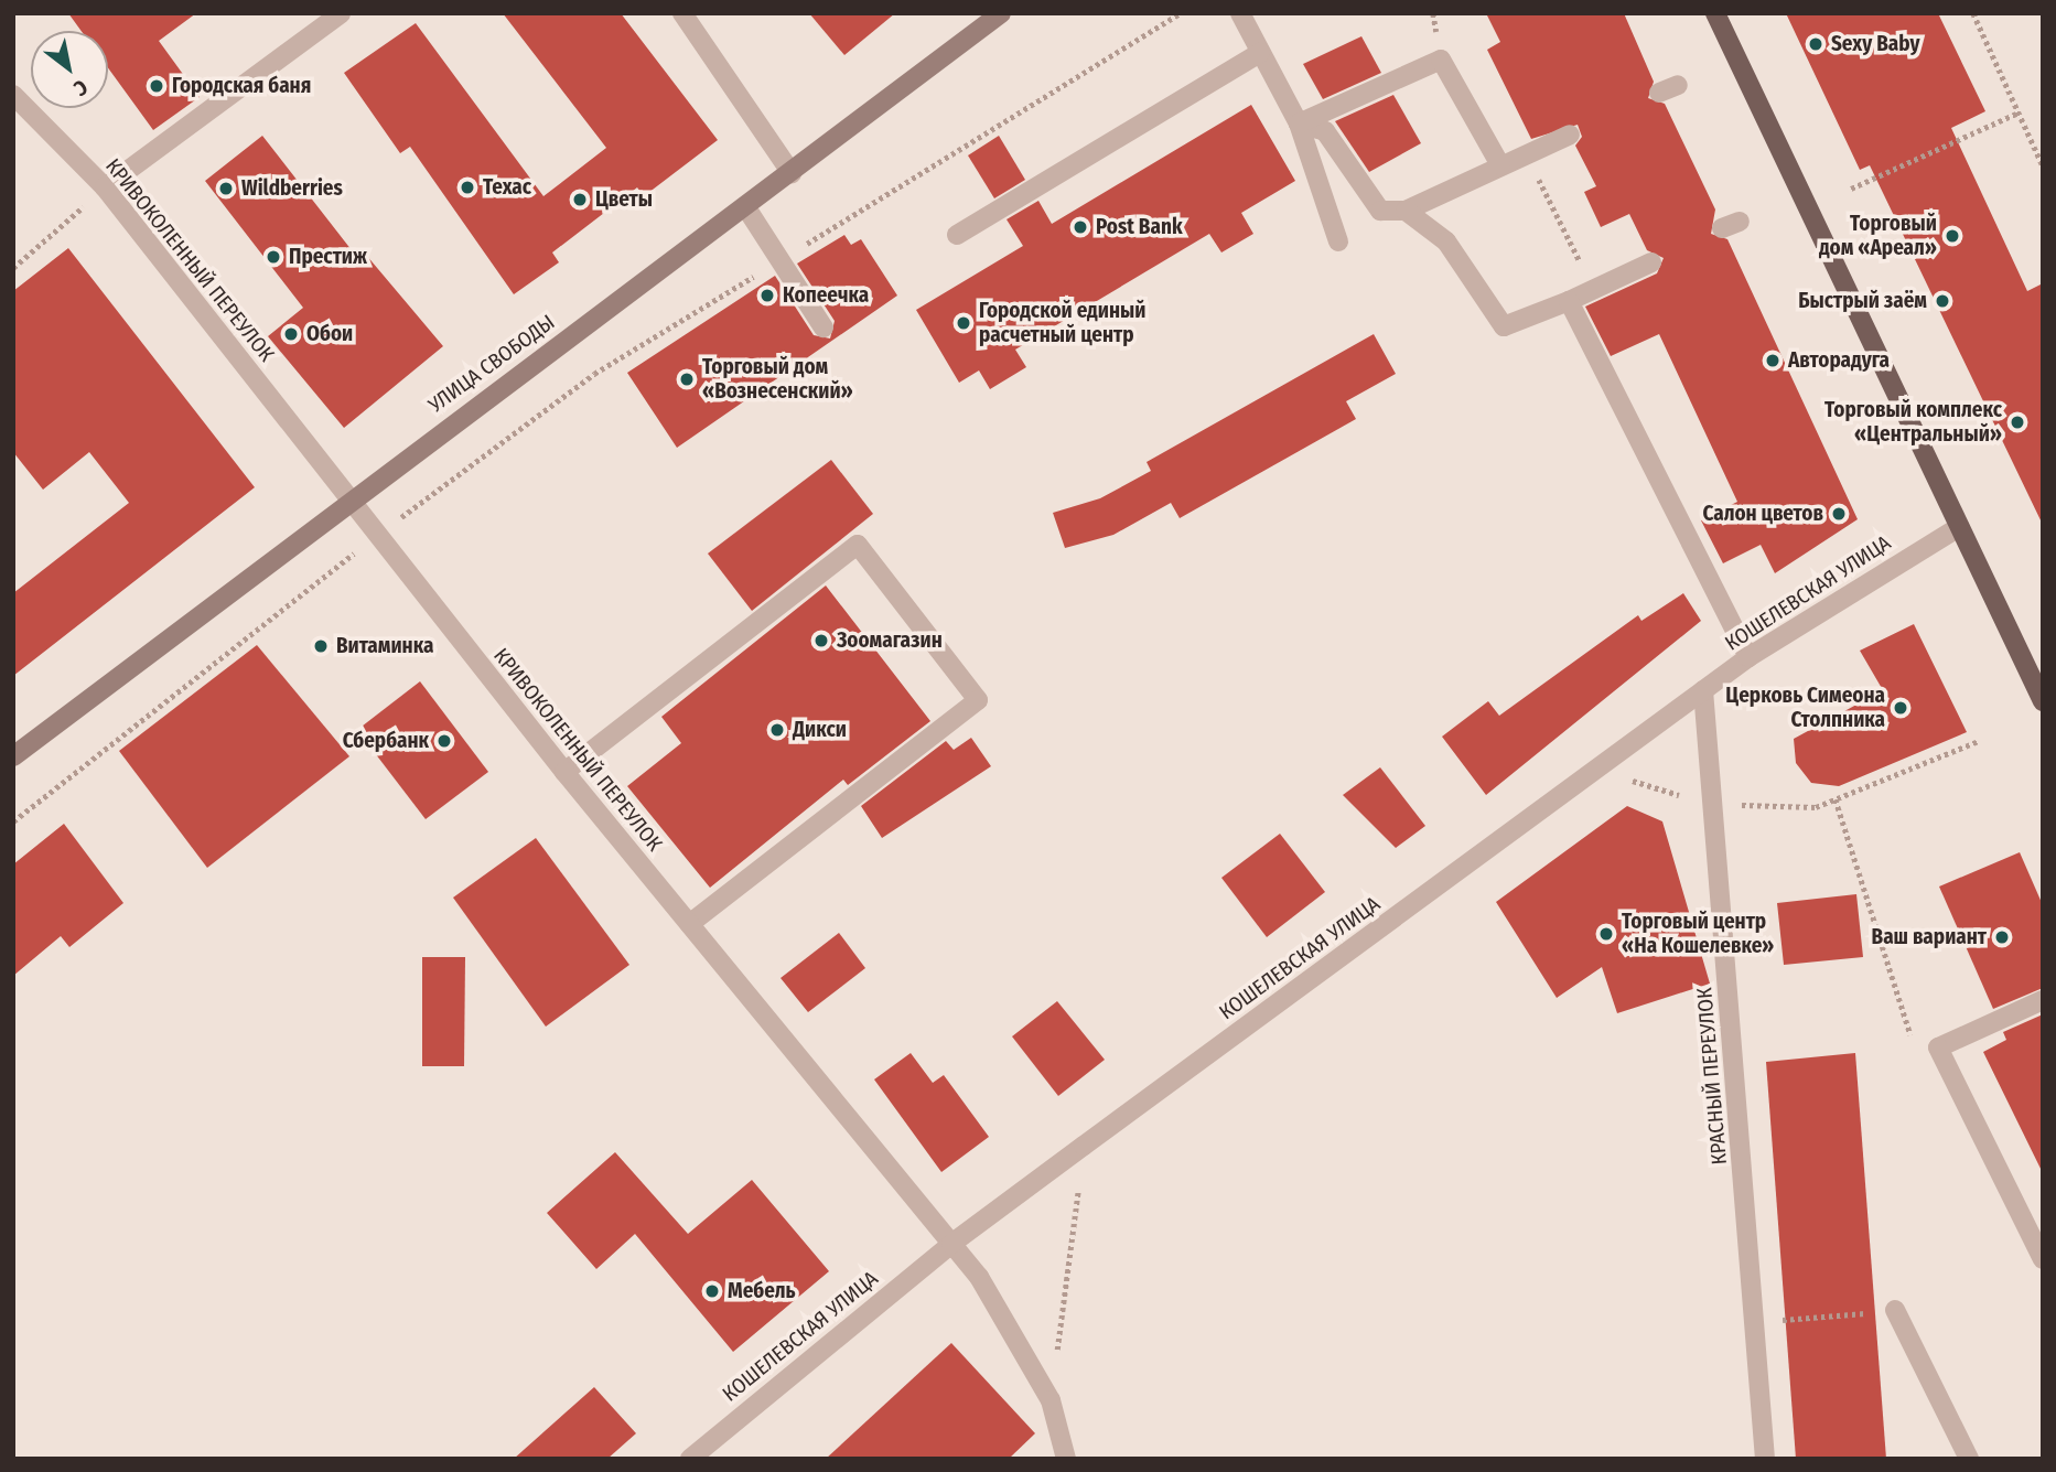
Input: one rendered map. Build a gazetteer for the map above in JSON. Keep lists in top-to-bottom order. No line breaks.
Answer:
{"streets":{"main road":["УЛИЦА СВОБОДЫ"],"street":["КРИВОКОЛЕННЫЙ ПЕРЕУЛОК","КОШЕЛЕВСКАЯ УЛИЦА","КРАСНЫЙ ПЕРЕУЛОК"]},"crossings":[["КРИВОКОЛЕННЫЙ ПЕРЕУЛОК","УЛИЦА СВОБОДЫ"],["КРИВОКОЛЕННЫЙ ПЕРЕУЛОК","КОШЕЛЕВСКАЯ УЛИЦА"],["КОШЕЛЕВСКАЯ УЛИЦА","КРАСНЫЙ ПЕРЕУЛОК"]],"places":["Sexy Baby","Городская баня","Техас","Wildberries","Цветы","Post Bank","Торговый дом «Ареал»","Престиж","Копеечка","Быстрый заём","Городской единый расчетный центр","Обои","Авторадуга","Торговый дом «Вознесенский»","Торговый комплекс «Центральный»","Салон цветов","Зоомагазин","Витаминка","Церковь Симеона Столпника","Дикси","Сбербанк","Торговый центр «На Кошелевке»","Ваш вариант","Мебель"],"north":"bottom right"}
